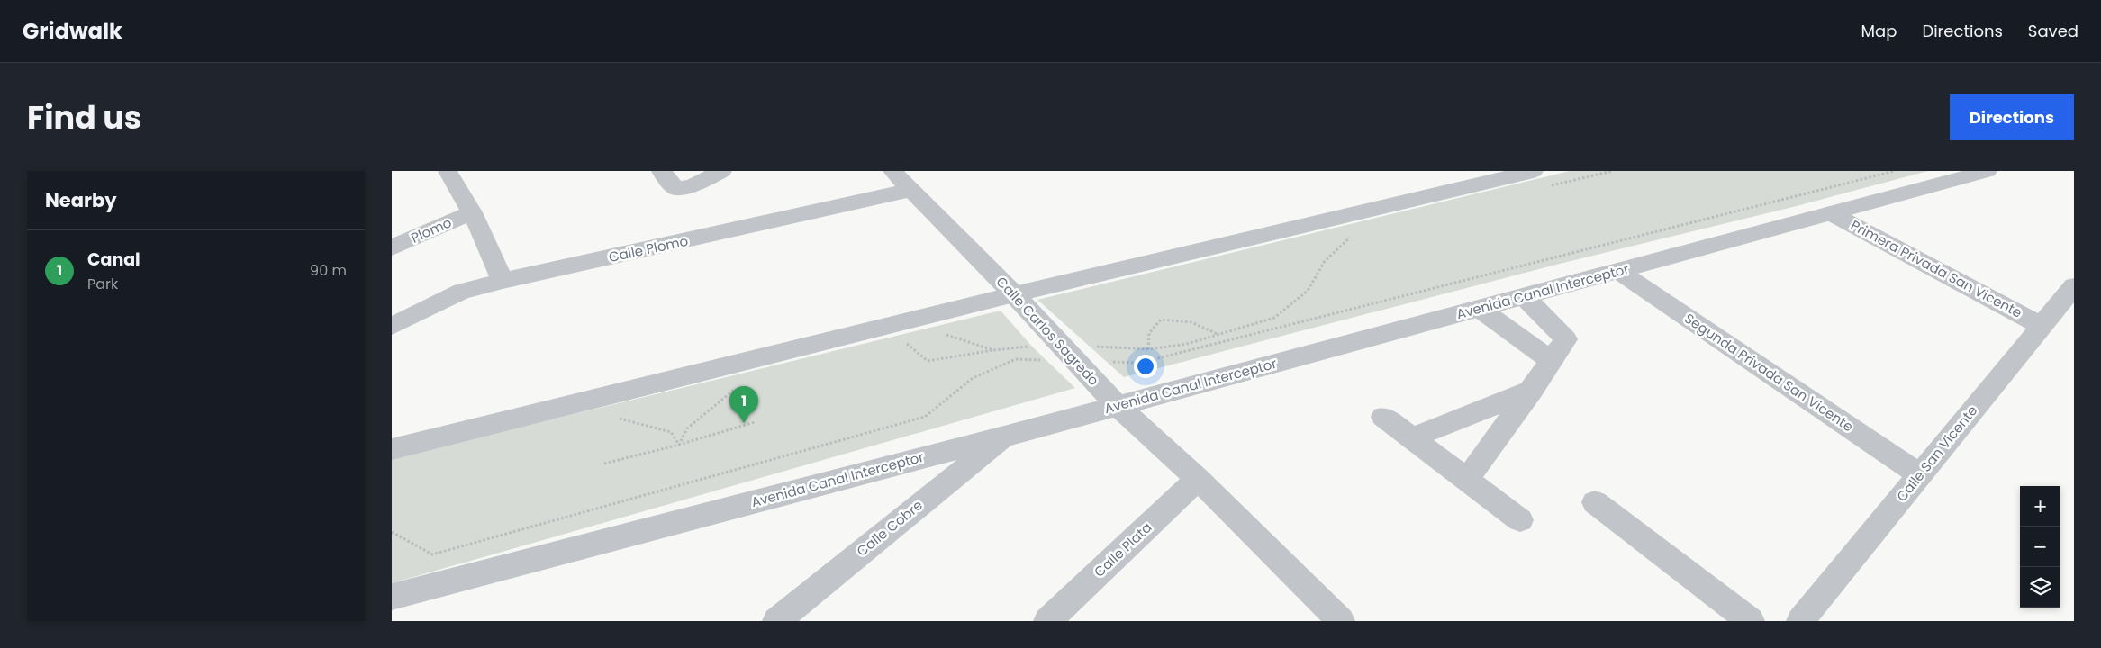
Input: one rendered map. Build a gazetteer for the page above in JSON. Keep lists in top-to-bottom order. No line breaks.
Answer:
{"streets":{"street":["Plomo","Calle Plomo","Primera Privada San Vicente","Avenida Canal Interceptor","Calle Carlos Sagredo","Segunda Privada San Vicente","Calle San Vicente","Calle Cobre","Calle Plata"]},"crossings":[["Calle Plomo","Calle Carlos Sagredo"],["Primera Privada San Vicente","Avenida Canal Interceptor"],["Primera Privada San Vicente","Calle San Vicente"],["Avenida Canal Interceptor","Calle Carlos Sagredo"],["Avenida Canal Interceptor","Segunda Privada San Vicente"],["Avenida Canal Interceptor","Calle Cobre"],["Calle Carlos Sagredo","Calle Plata"],["Segunda Privada San Vicente","Calle San Vicente"]],"page":{"header":"Gridwalk","nav":["Map","Directions","Saved"],"title":"Find us","buttons":"Directions","heading":"Nearby","list":[{"mark":"1","name":"Canal","note":"Park","value":"90 m"}],"pins":"1","map_buttons":["+","−"]}}
